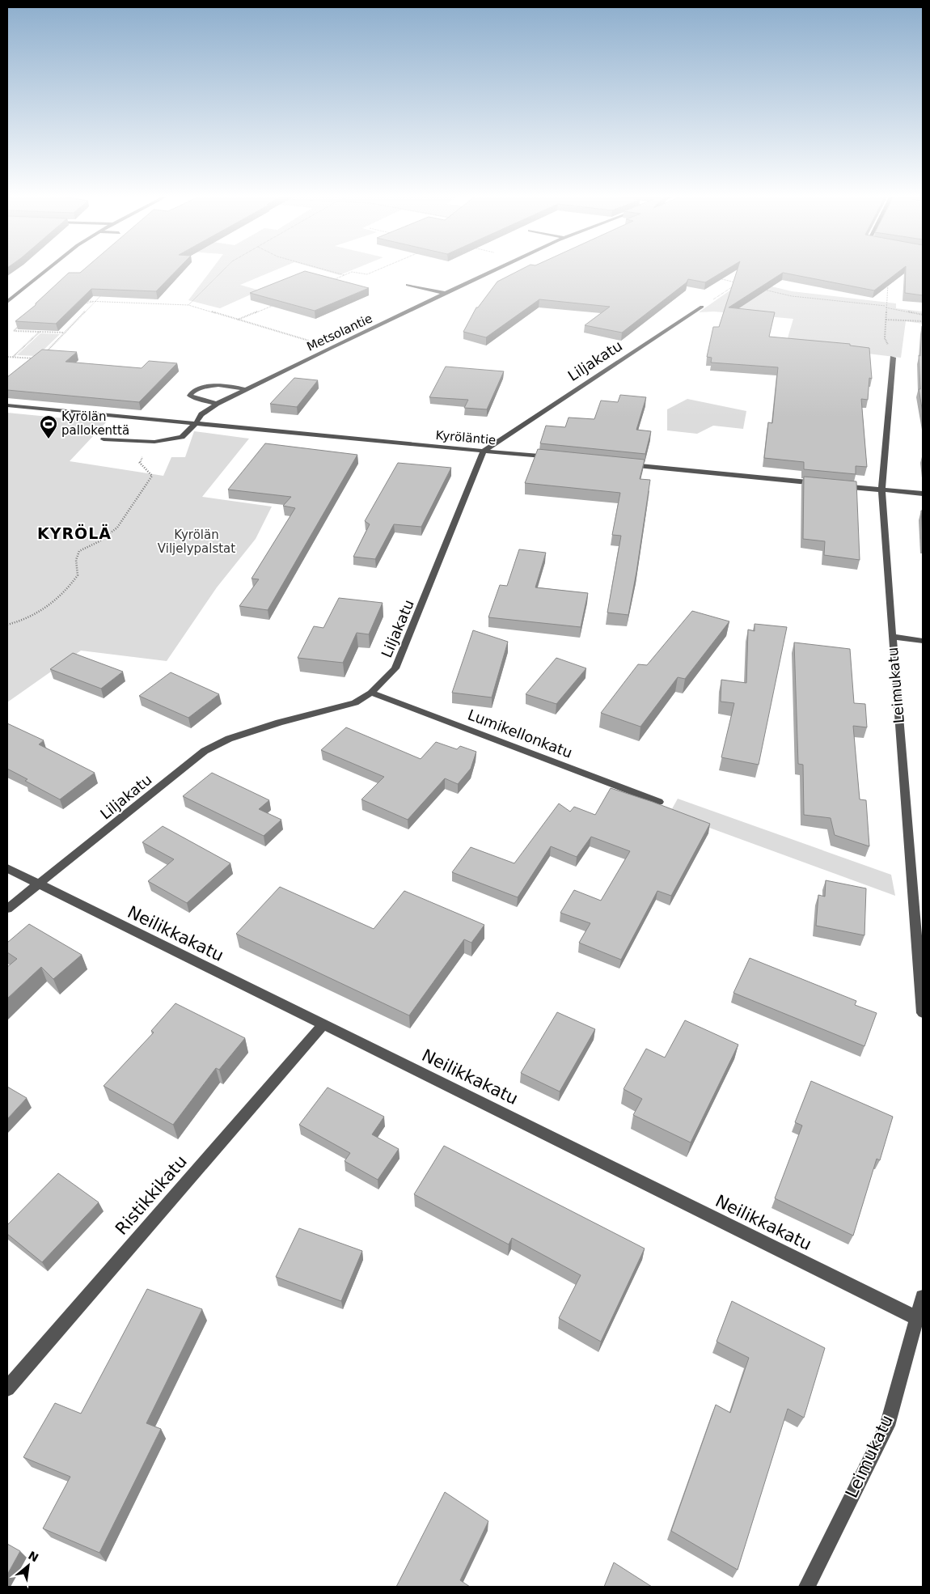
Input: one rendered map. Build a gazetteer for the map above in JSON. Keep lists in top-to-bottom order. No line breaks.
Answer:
{"streets":{"street":["Metsolantie","Liljakatu","Kyröläntie","Leimukatu","Lumikellonkatu","Neilikkakatu","Ristikkikatu"]},"crossings":[["Metsolantie","Kyröläntie"],["Liljakatu","Kyröläntie"],["Liljakatu","Lumikellonkatu"],["Liljakatu","Neilikkakatu"],["Leimukatu","Neilikkakatu"],["Neilikkakatu","Ristikkikatu"]],"districts":["KYRÖLÄ"],"parks":["Kyrölän Viljelypalstat"],"places":{"sports":["Kyrölän pallokenttä"]},"north":"top right"}
